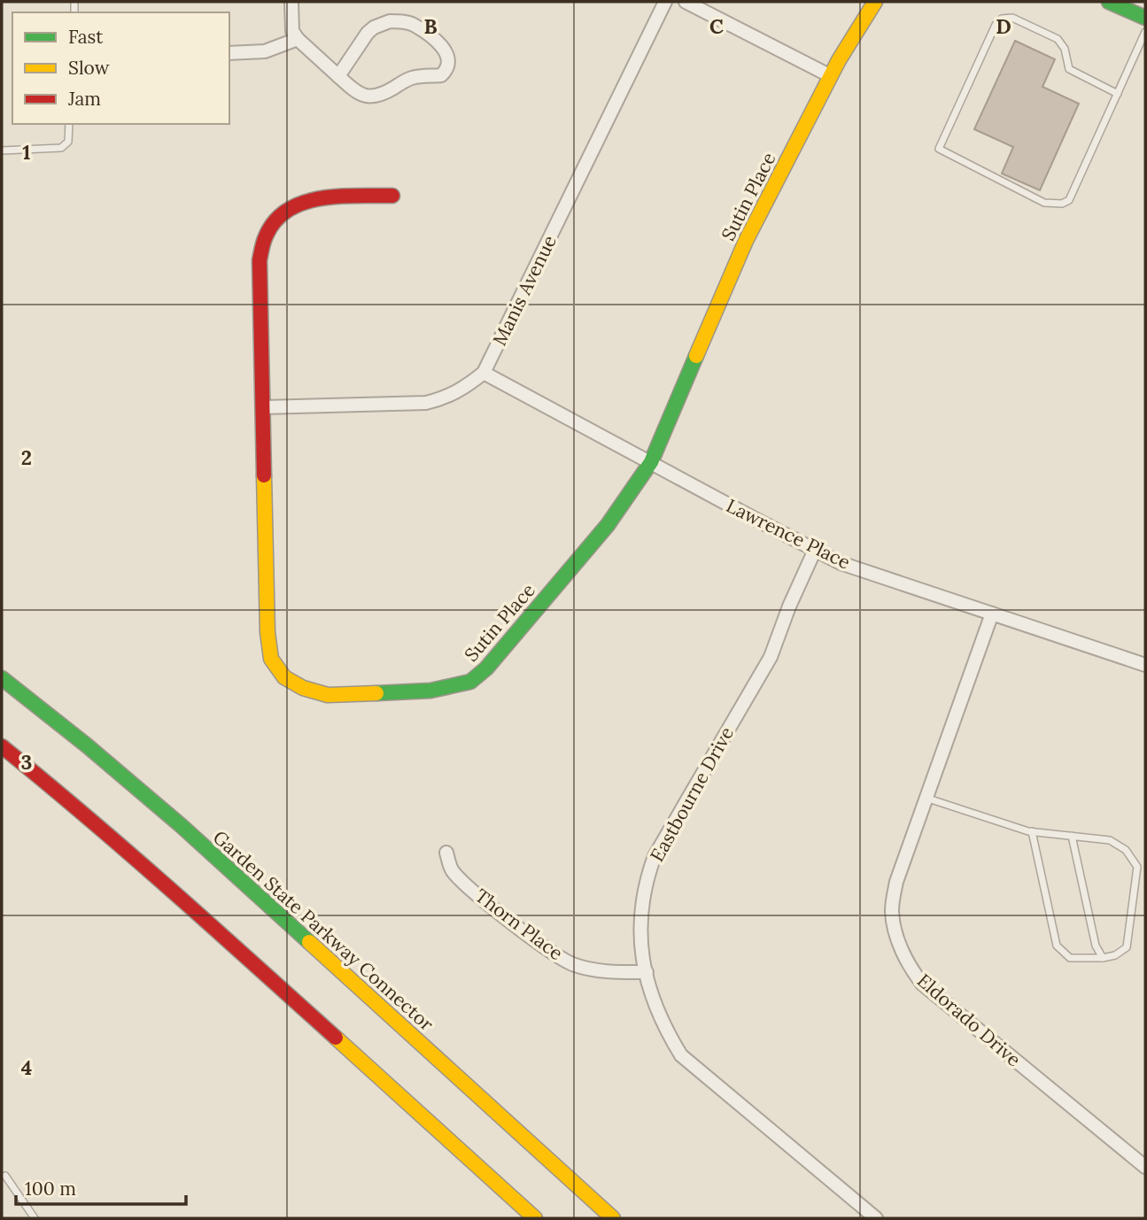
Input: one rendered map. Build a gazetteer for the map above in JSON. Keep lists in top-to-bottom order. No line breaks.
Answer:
{"streets":{"main road":["Sutin Place","Garden State Parkway Connector"],"street":["Manis Avenue","Lawrence Place","Eastbourne Drive","Thorn Place","Eldorado Drive"]},"crossings":[["Sutin Place","Manis Avenue"],["Sutin Place","Lawrence Place"],["Manis Avenue","Lawrence Place"],["Lawrence Place","Eastbourne Drive"],["Lawrence Place","Eldorado Drive"],["Eastbourne Drive","Thorn Place"]],"legend":["Fast","Slow","Jam"],"scale_bar":"100 m","grid":{"columns":["B","C","D"],"rows":["1","2","3","4"]}}
